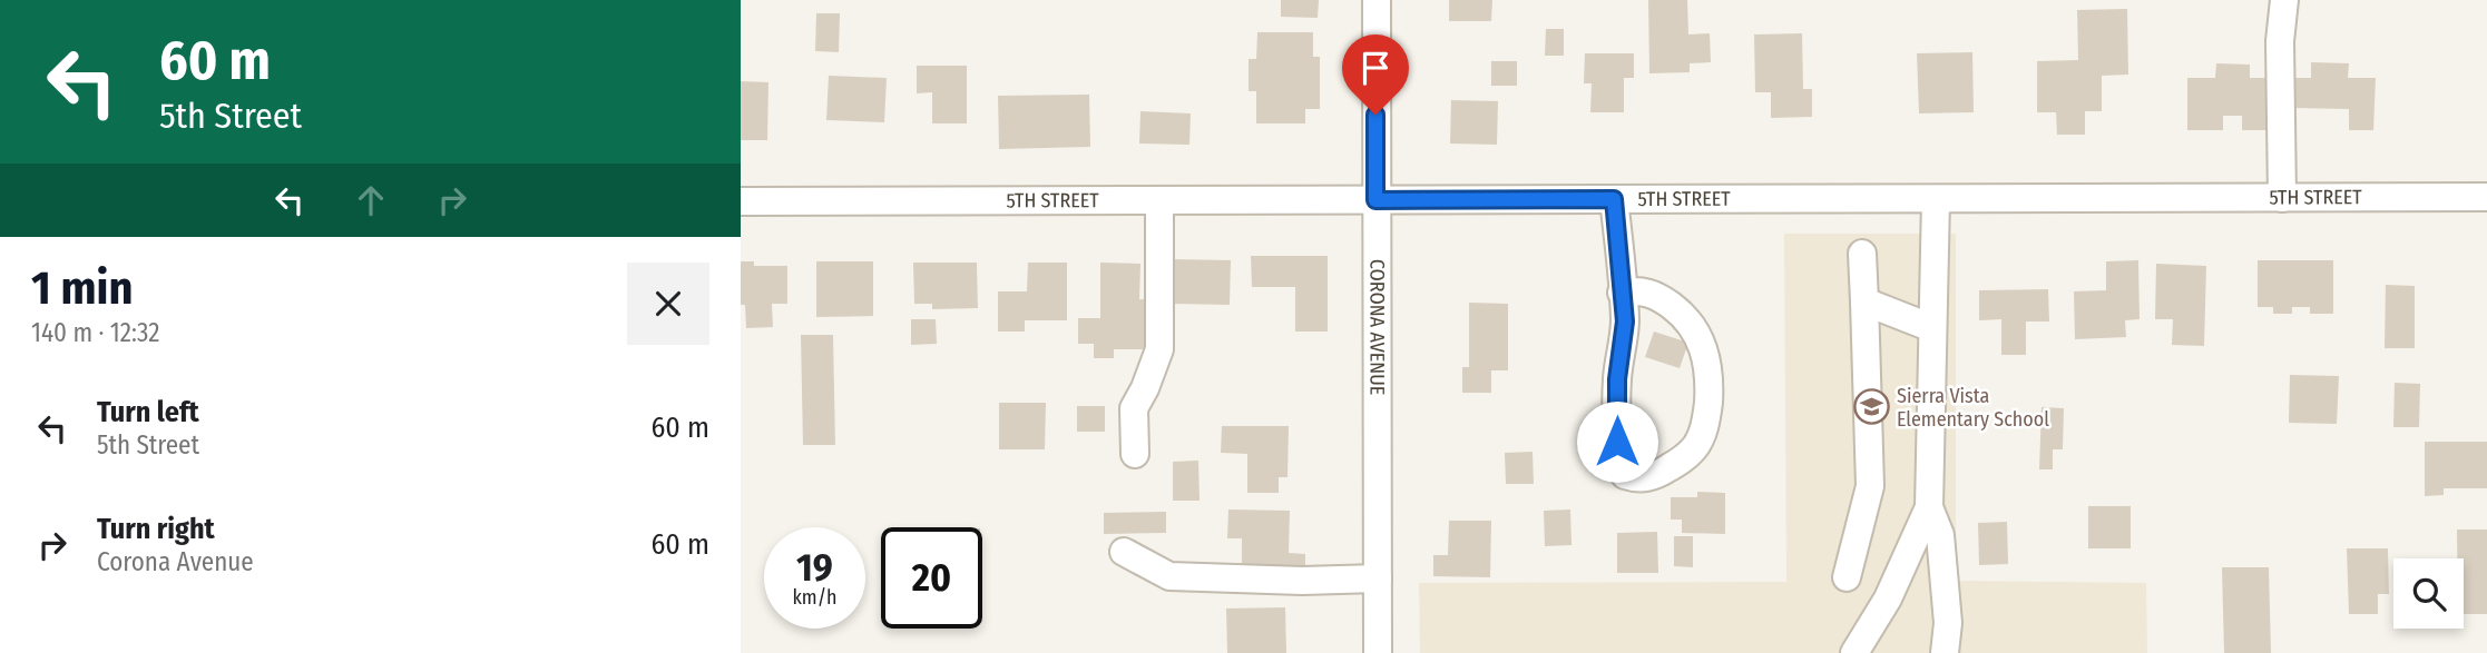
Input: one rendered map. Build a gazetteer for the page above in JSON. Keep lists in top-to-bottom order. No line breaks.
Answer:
{"streets":{"street":["5TH STREET","CORONA AVENUE"]},"crossings":[["5TH STREET","CORONA AVENUE"]],"places":{"school or university":["Sierra Vista Elementary School"]},"page":{"turn":["60 m","5th Street"],"heading":["1 min","140 m · 12:32"],"list":[{"name":"Turn left","note":"5th Street","value":"60 m"},{"name":"Turn right","note":"Corona Avenue","value":"60 m"}],"speed":"19 km/h","limit":"20"}}
